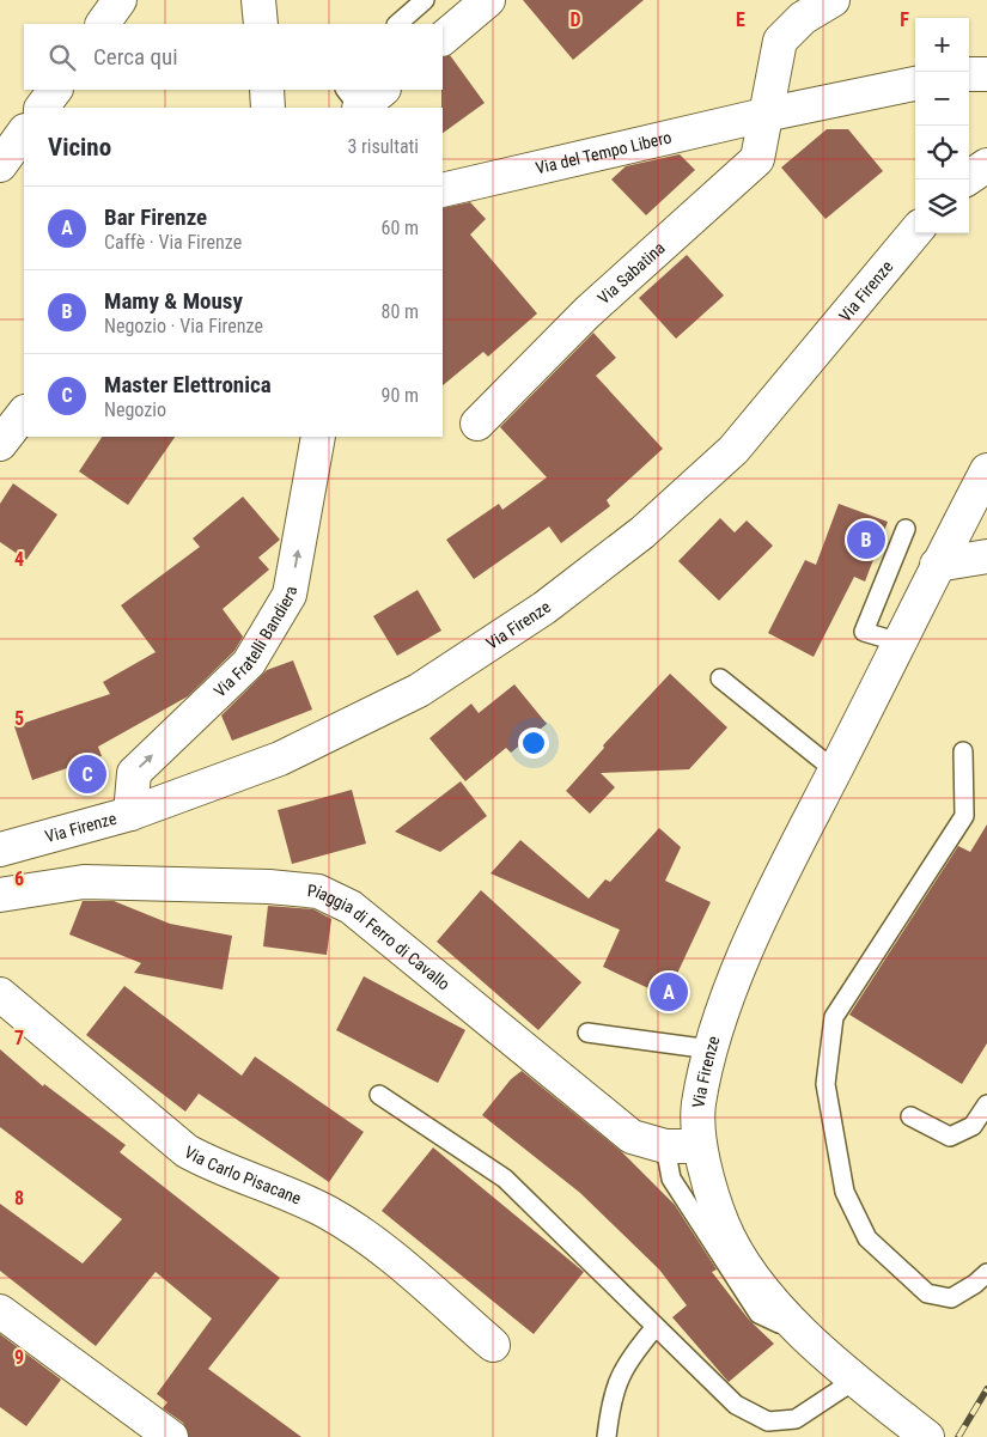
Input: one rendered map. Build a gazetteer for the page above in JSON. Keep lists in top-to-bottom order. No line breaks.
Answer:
{"streets":{"street":["Via del Tempo Libero","Via Sabatina","Via Firenze","Via Fratelli Bandiera","Piaggia di Ferro di Cavallo","Via Carlo Pisacane"]},"crossings":[["Via del Tempo Libero","Via Sabatina"],["Via Firenze","Via Fratelli Bandiera"],["Via Firenze","Piaggia di Ferro di Cavallo"]],"one_way":["Via Fratelli Bandiera"],"page":{"map_buttons":["+","−"],"search":"Cerca qui","heading":["Vicino","3 risultati"],"list":[{"mark":"A","name":"Bar Firenze","note":"Caffè · Via Firenze","value":"60 m"},{"mark":"B","name":"Mamy & Mousy","note":"Negozio · Via Firenze","value":"80 m"},{"mark":"C","name":"Master Elettronica","note":"Negozio","value":"90 m"}],"pins":["B","C","A"]},"grid":{"columns":["D","E","F"],"rows":["4","5","6","7","8","9"]}}
